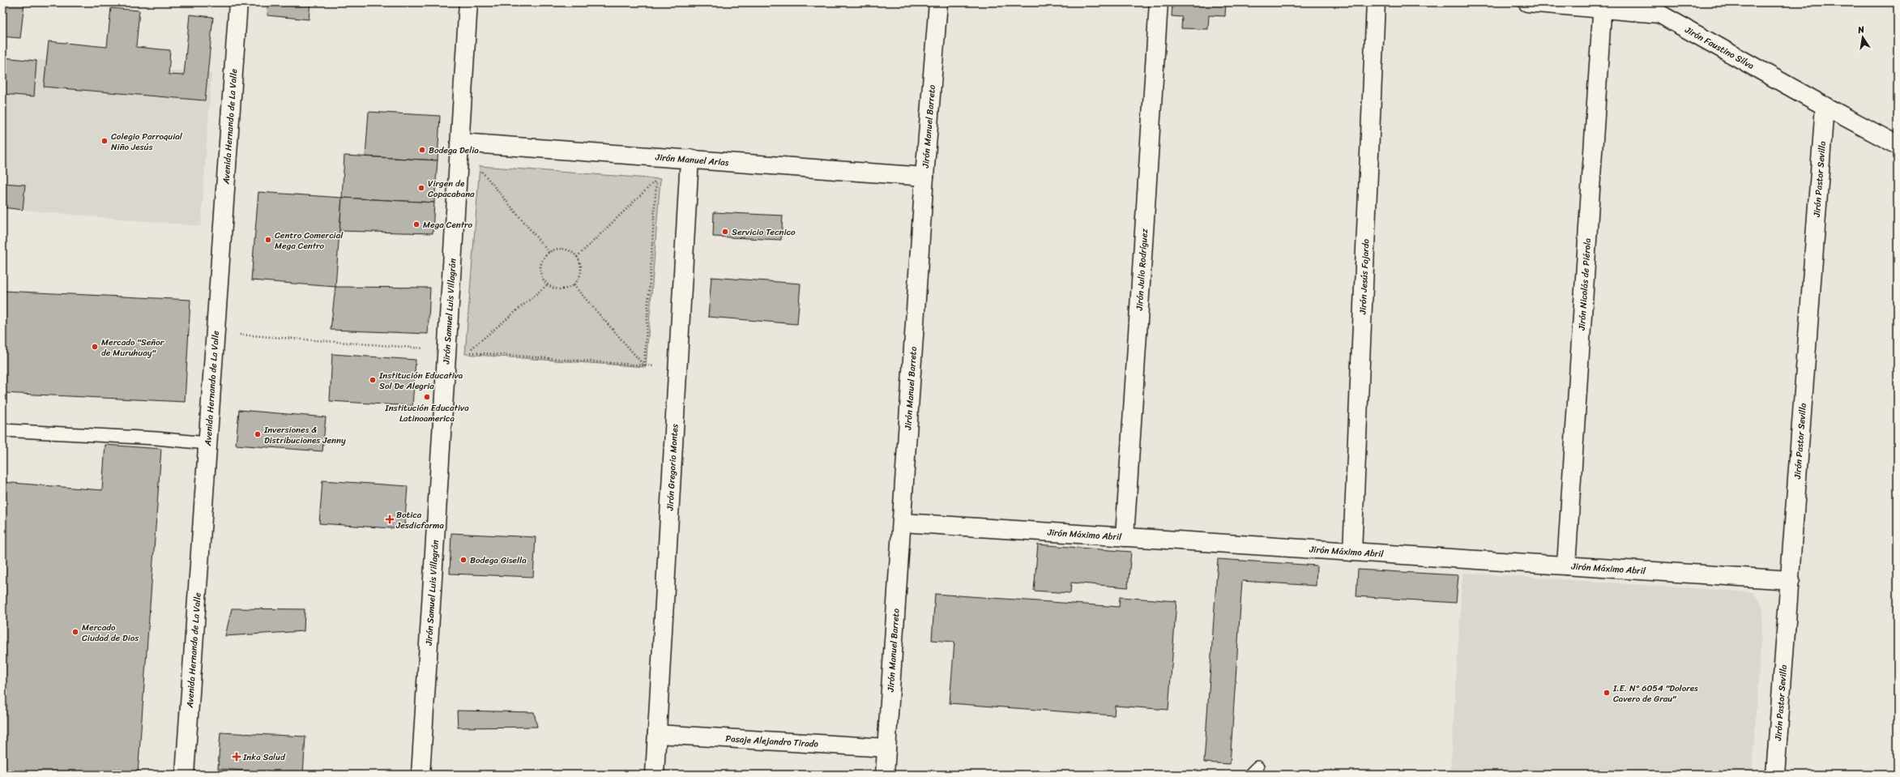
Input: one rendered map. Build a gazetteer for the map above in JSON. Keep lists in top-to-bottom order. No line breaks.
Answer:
{"streets":{"street":["Jirón Faustino Silva","Avenida Hernando de La Valle","Jirón Manuel Barreto","Jirón Manuel Arias","Jirón Pastor Sevilla","Jirón Julio Rodríguez","Jirón Jesús Fajardo","Jirón Nicolás de Piérola","Jirón Samuel Luis Villagrán","Jirón Gregorio Montes","Jirón Máximo Abril","Pasaje Alejandro Tirado"]},"crossings":[["Jirón Faustino Silva","Jirón Pastor Sevilla"],["Jirón Faustino Silva","Jirón Nicolás de Piérola"],["Jirón Manuel Barreto","Jirón Manuel Arias"],["Jirón Manuel Barreto","Jirón Máximo Abril"],["Jirón Manuel Barreto","Pasaje Alejandro Tirado"],["Jirón Manuel Arias","Jirón Samuel Luis Villagrán"],["Jirón Manuel Arias","Jirón Gregorio Montes"],["Jirón Pastor Sevilla","Jirón Máximo Abril"],["Jirón Julio Rodríguez","Jirón Máximo Abril"],["Jirón Jesús Fajardo","Jirón Máximo Abril"],["Jirón Nicolás de Piérola","Jirón Máximo Abril"],["Jirón Gregorio Montes","Pasaje Alejandro Tirado"]],"places":{"other":["Colegio Parroquial Niño Jesús","Bodega Delia","Virgen de Copacabana","Mega Centro","Servicio Tecnico","Centro Comercial Mega Centro","Mercado \"Señor de Muruhuay\"","Institución Educativa Sol De Alegria","Institución Educativa Latinoamerica","Inversiones & Distribuciones Jenny","Bodega Gisella","Mercado Ciudad de Dios","I.E. N° 6054 \"Dolores Cavero de Grau\""],"health":["Botica Jesdicfarma","Inka Salud"]},"north":"top"}
